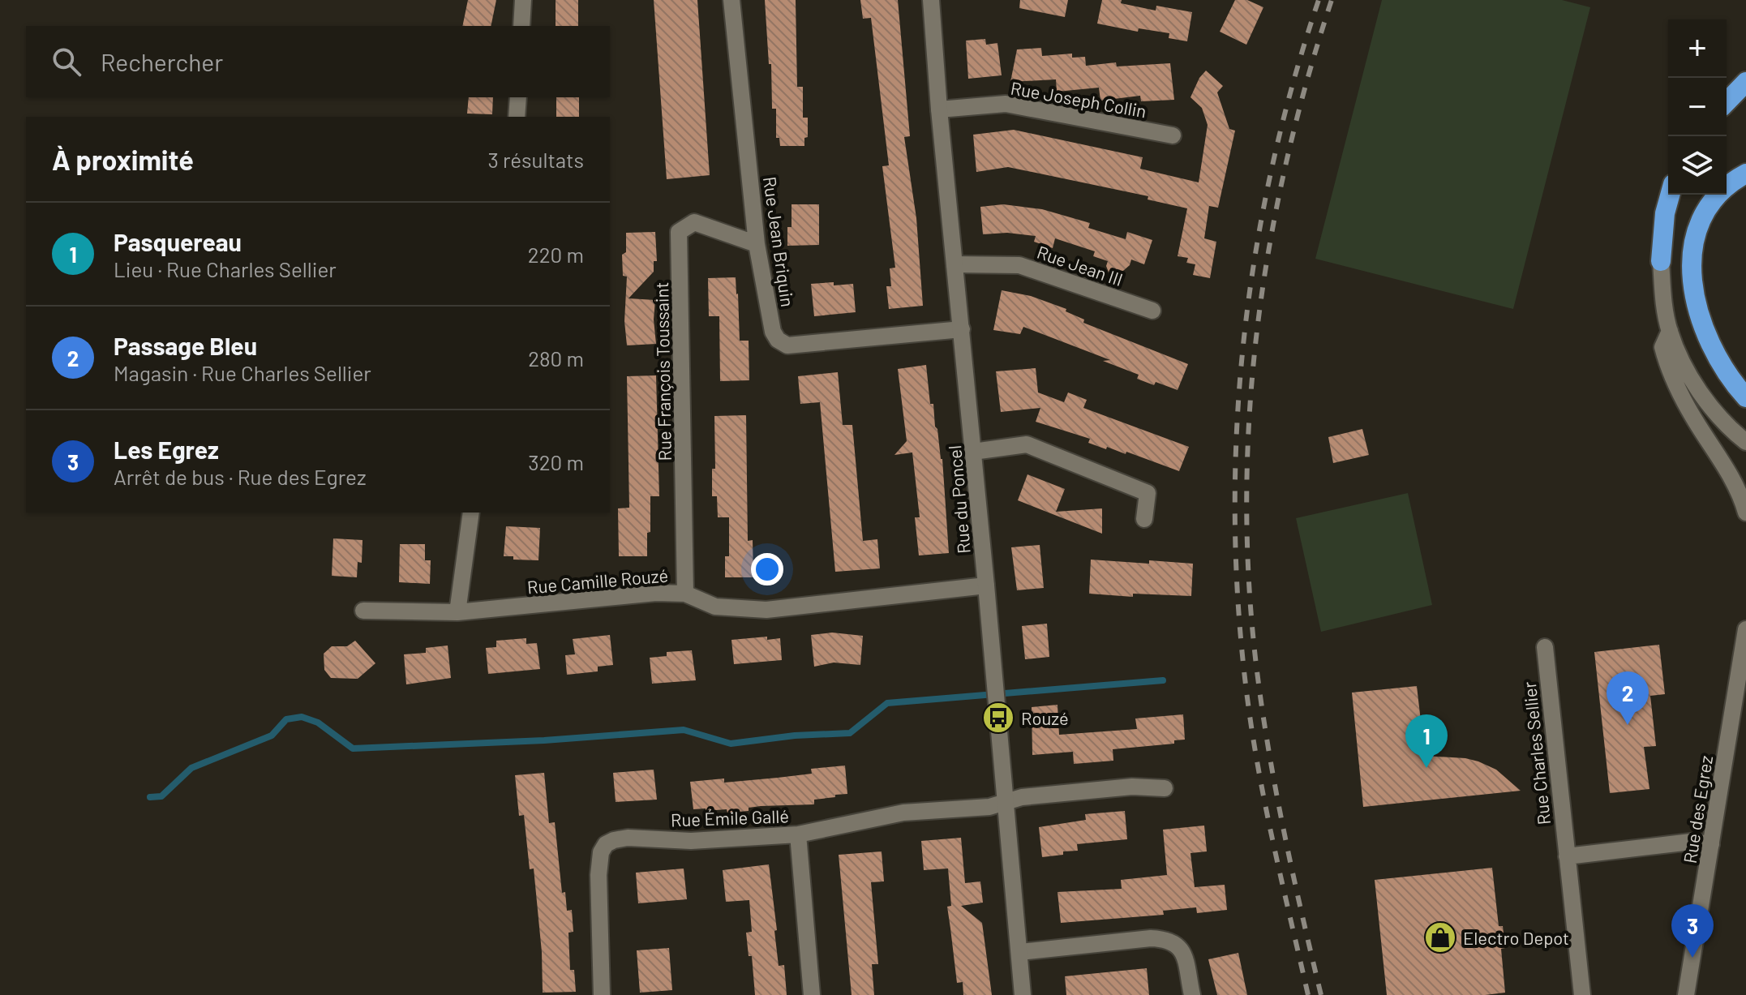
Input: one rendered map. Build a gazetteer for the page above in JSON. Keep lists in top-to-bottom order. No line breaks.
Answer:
{"streets":{"street":["Rue Joseph Collin","Rue Jean Briquin","Rue Jean III","Rue François Toussaint","Rue du Poncel","Rue Camille Rouzé","Rue Charles Sellier","Rue des Egrez","Rue Émile Gallé"]},"crossings":[["Rue Joseph Collin","Rue du Poncel"],["Rue Jean Briquin","Rue François Toussaint"],["Rue Jean Briquin","Rue du Poncel"],["Rue Jean III","Rue du Poncel"],["Rue François Toussaint","Rue Camille Rouzé"],["Rue du Poncel","Rue Camille Rouzé"],["Rue du Poncel","Rue Émile Gallé"]],"places":{"bus stop":["Rouzé"],"shop":["Electro Depot"]},"page":{"map_buttons":["+","−"],"search":"Rechercher","heading":["À proximité","3 résultats"],"list":[{"mark":"1","name":"Pasquereau","note":"Lieu · Rue Charles Sellier","value":"220 m"},{"mark":"2","name":"Passage Bleu","note":"Magasin · Rue Charles Sellier","value":"280 m"},{"mark":"3","name":"Les Egrez","note":"Arrêt de bus · Rue des Egrez","value":"320 m"}],"pins":["2","1","3"]}}
